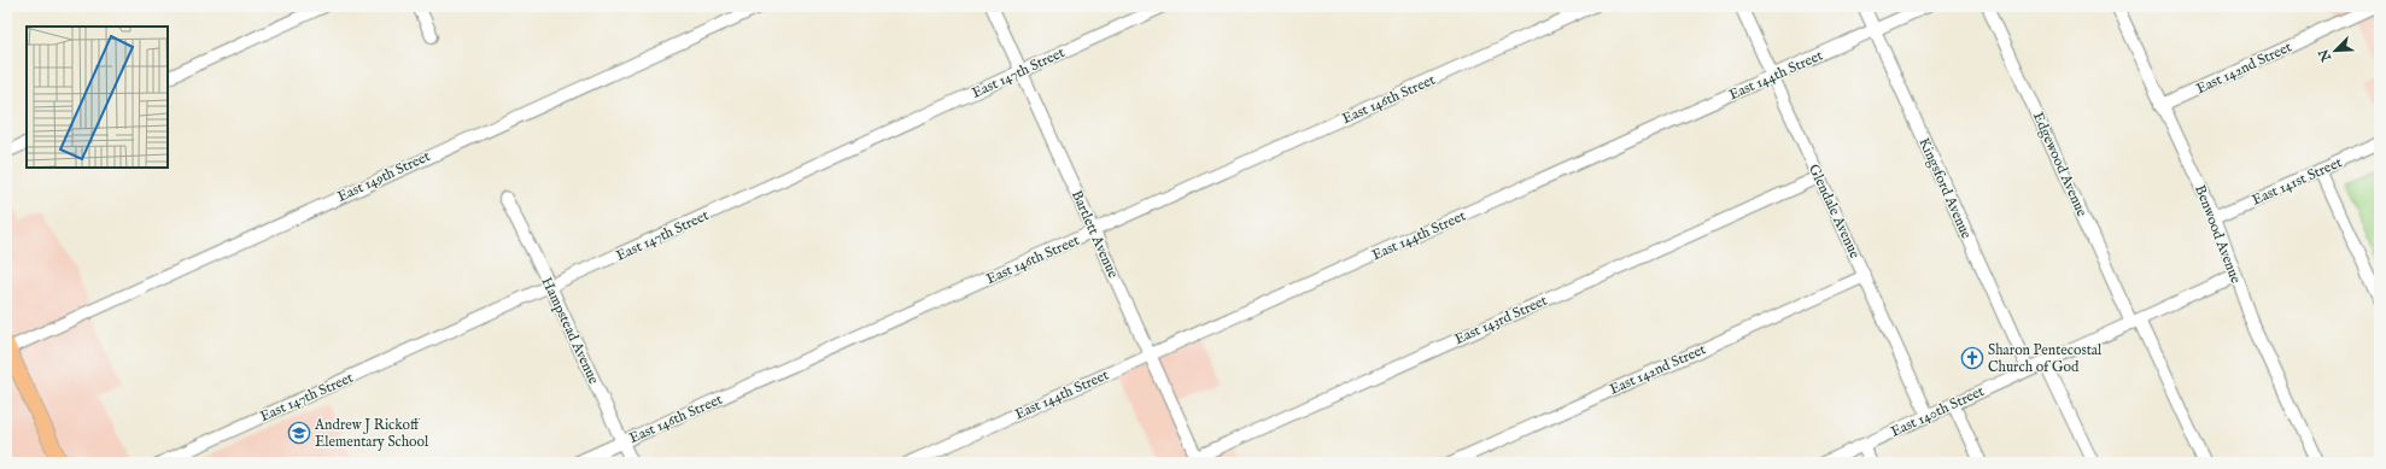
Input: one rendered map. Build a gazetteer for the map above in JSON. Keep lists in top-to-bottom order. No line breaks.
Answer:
{"streets":{"street":["East 142nd Street","East 147th Street","East 144th Street","East 146th Street","Edgewood Avenue","East 149th Street","East 141st Street","Kingsford Avenue","Glendale Avenue","Bartlett Avenue","Benwood Avenue","East 143rd Street","Hampstead Avenue","East 140th Street"]},"crossings":[["East 142nd Street","Glendale Avenue"],["East 142nd Street","Benwood Avenue"],["East 147th Street","Bartlett Avenue"],["East 147th Street","Hampstead Avenue"],["East 144th Street","Kingsford Avenue"],["East 144th Street","Glendale Avenue"],["East 144th Street","Bartlett Avenue"],["East 146th Street","Bartlett Avenue"],["East 146th Street","Hampstead Avenue"],["Edgewood Avenue","East 140th Street"],["East 141st Street","Benwood Avenue"],["Kingsford Avenue","East 140th Street"],["Glendale Avenue","East 143rd Street"],["Glendale Avenue","East 140th Street"],["Bartlett Avenue","East 143rd Street"],["Benwood Avenue","East 140th Street"]],"places":{"church":["Sharon Pentecostal Church of God"],"school or university":["Andrew J Rickoff Elementary School"]},"north":"bottom left"}
